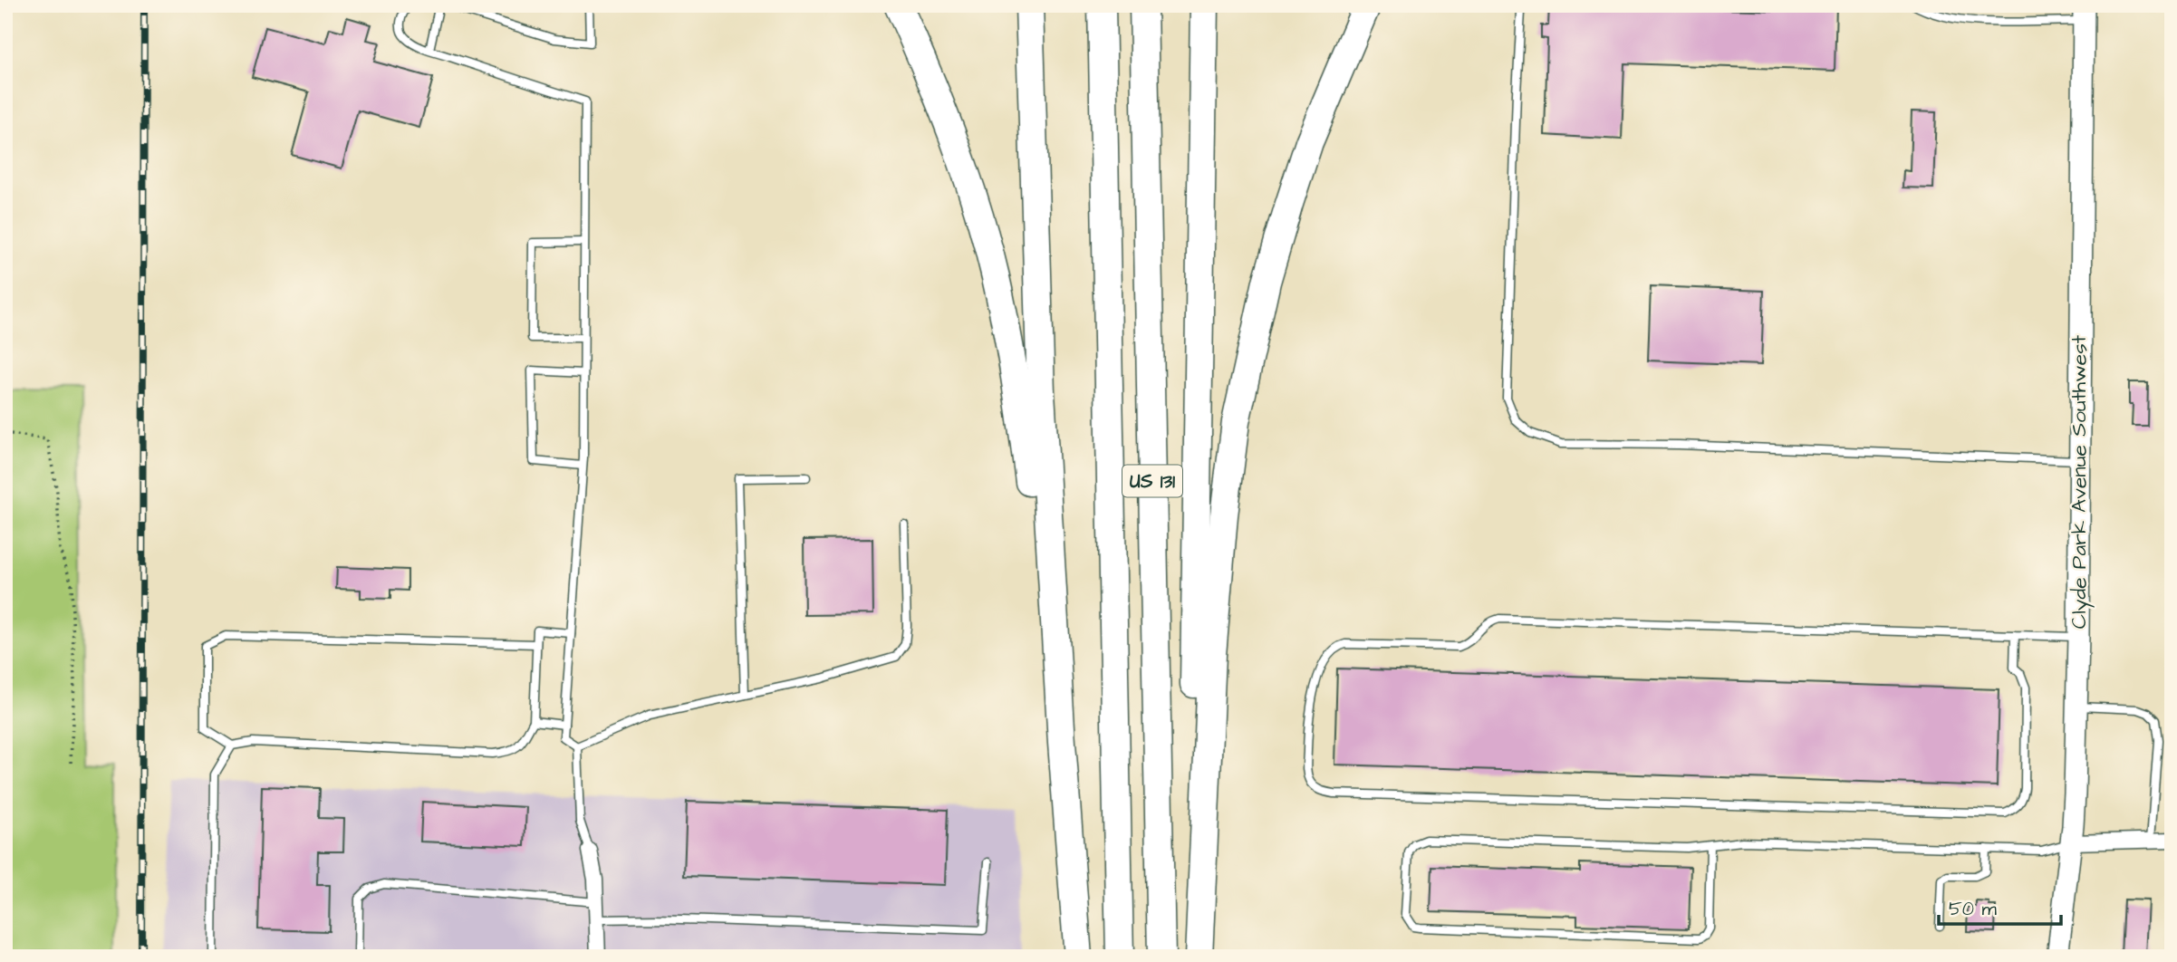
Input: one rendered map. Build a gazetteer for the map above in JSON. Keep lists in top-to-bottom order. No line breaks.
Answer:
{"streets":{"highway":["US 131"],"main road":["Clyde Park Avenue Southwest"]},"scale_bar":"50 m"}
